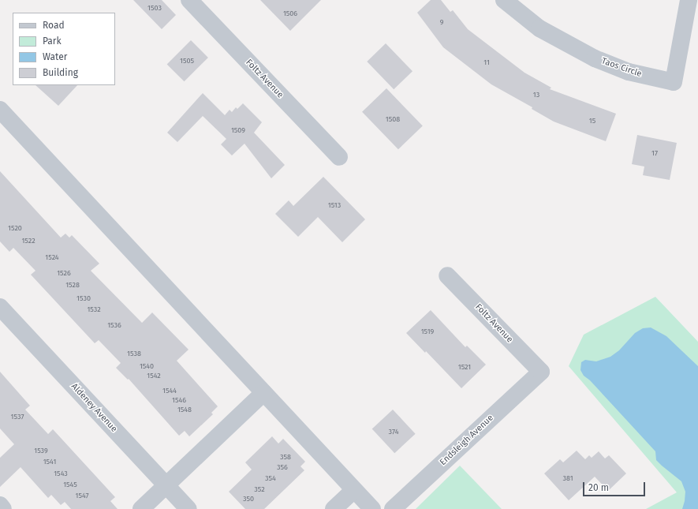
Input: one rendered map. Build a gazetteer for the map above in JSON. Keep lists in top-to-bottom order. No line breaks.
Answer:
{"streets":{"street":["Taos Circle","Foltz Avenue","Aldeney Avenue","Endsleigh Avenue"]},"crossings":[["Foltz Avenue","Endsleigh Avenue"]],"house_numbers":["1503","1506","9","1505","11","13","1508","15","1509","17","1513","1520","1522","1524","1526","1528","1530","1532","1536","1519","1538","1540","1521","1542","1544","1546","1548","1537","374","1539","358","1541","356","1543","354","381","1545","352","1547","350"],"legend":["Road","Park","Water","Building"],"scale_bar":"20 m"}
